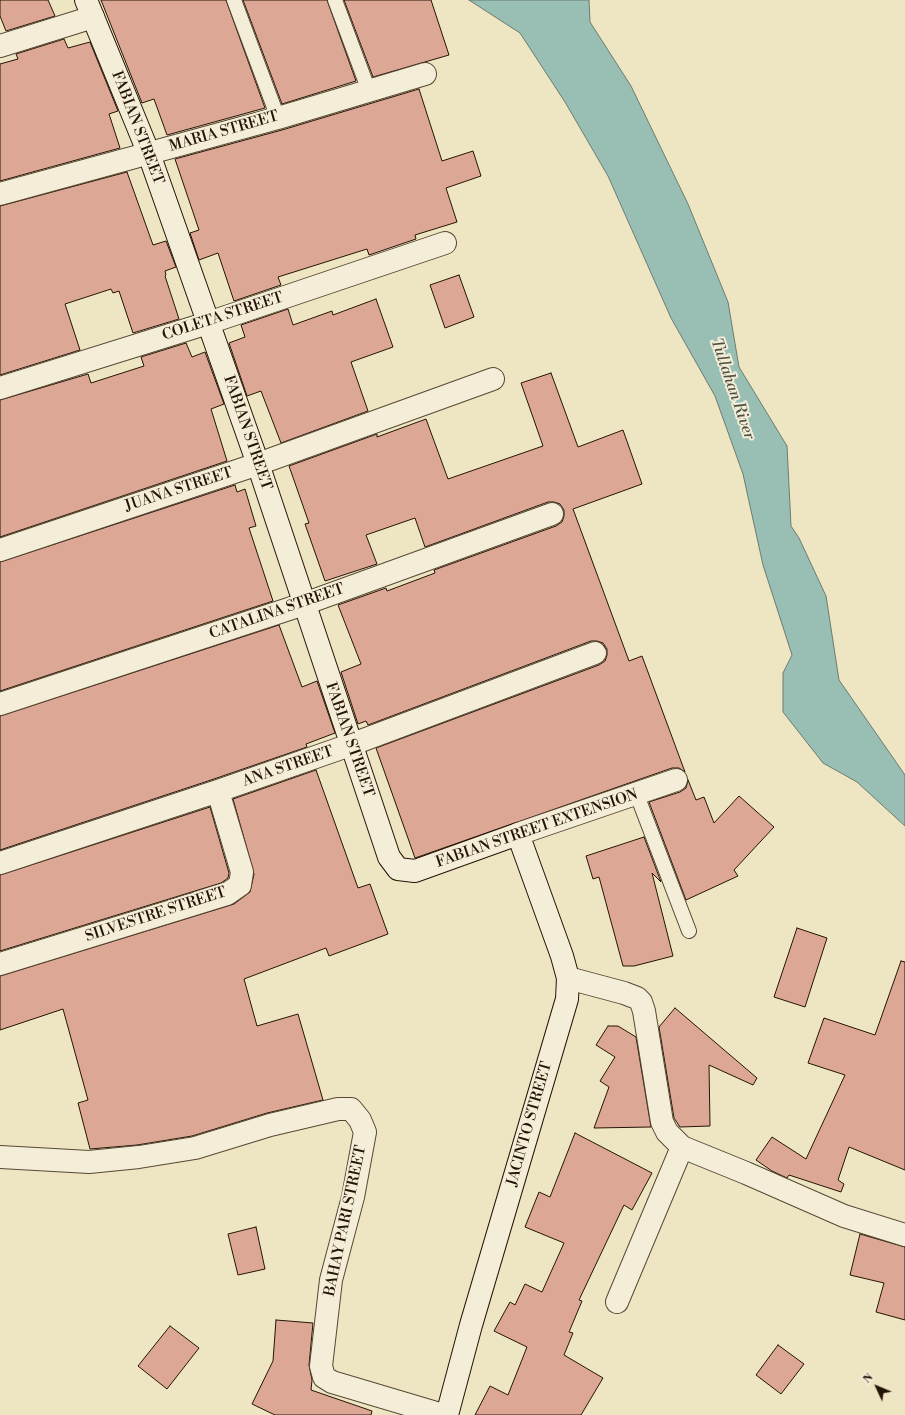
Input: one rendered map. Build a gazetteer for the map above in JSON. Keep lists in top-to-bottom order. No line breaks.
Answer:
{"streets":{"street":["FABIAN STREET","MARIA STREET","COLETA STREET","JUANA STREET","CATALINA STREET","ANA STREET","FABIAN STREET EXTENSION","SILVESTRE STREET","JACINTO STREET","BAHAY PARI STREET"]},"crossings":[["FABIAN STREET","MARIA STREET"],["FABIAN STREET","COLETA STREET"],["FABIAN STREET","JUANA STREET"],["FABIAN STREET","CATALINA STREET"],["FABIAN STREET","ANA STREET"],["FABIAN STREET","FABIAN STREET EXTENSION"],["ANA STREET","SILVESTRE STREET"],["FABIAN STREET EXTENSION","JACINTO STREET"]],"water":["Tullahan River"],"north":"top left"}
